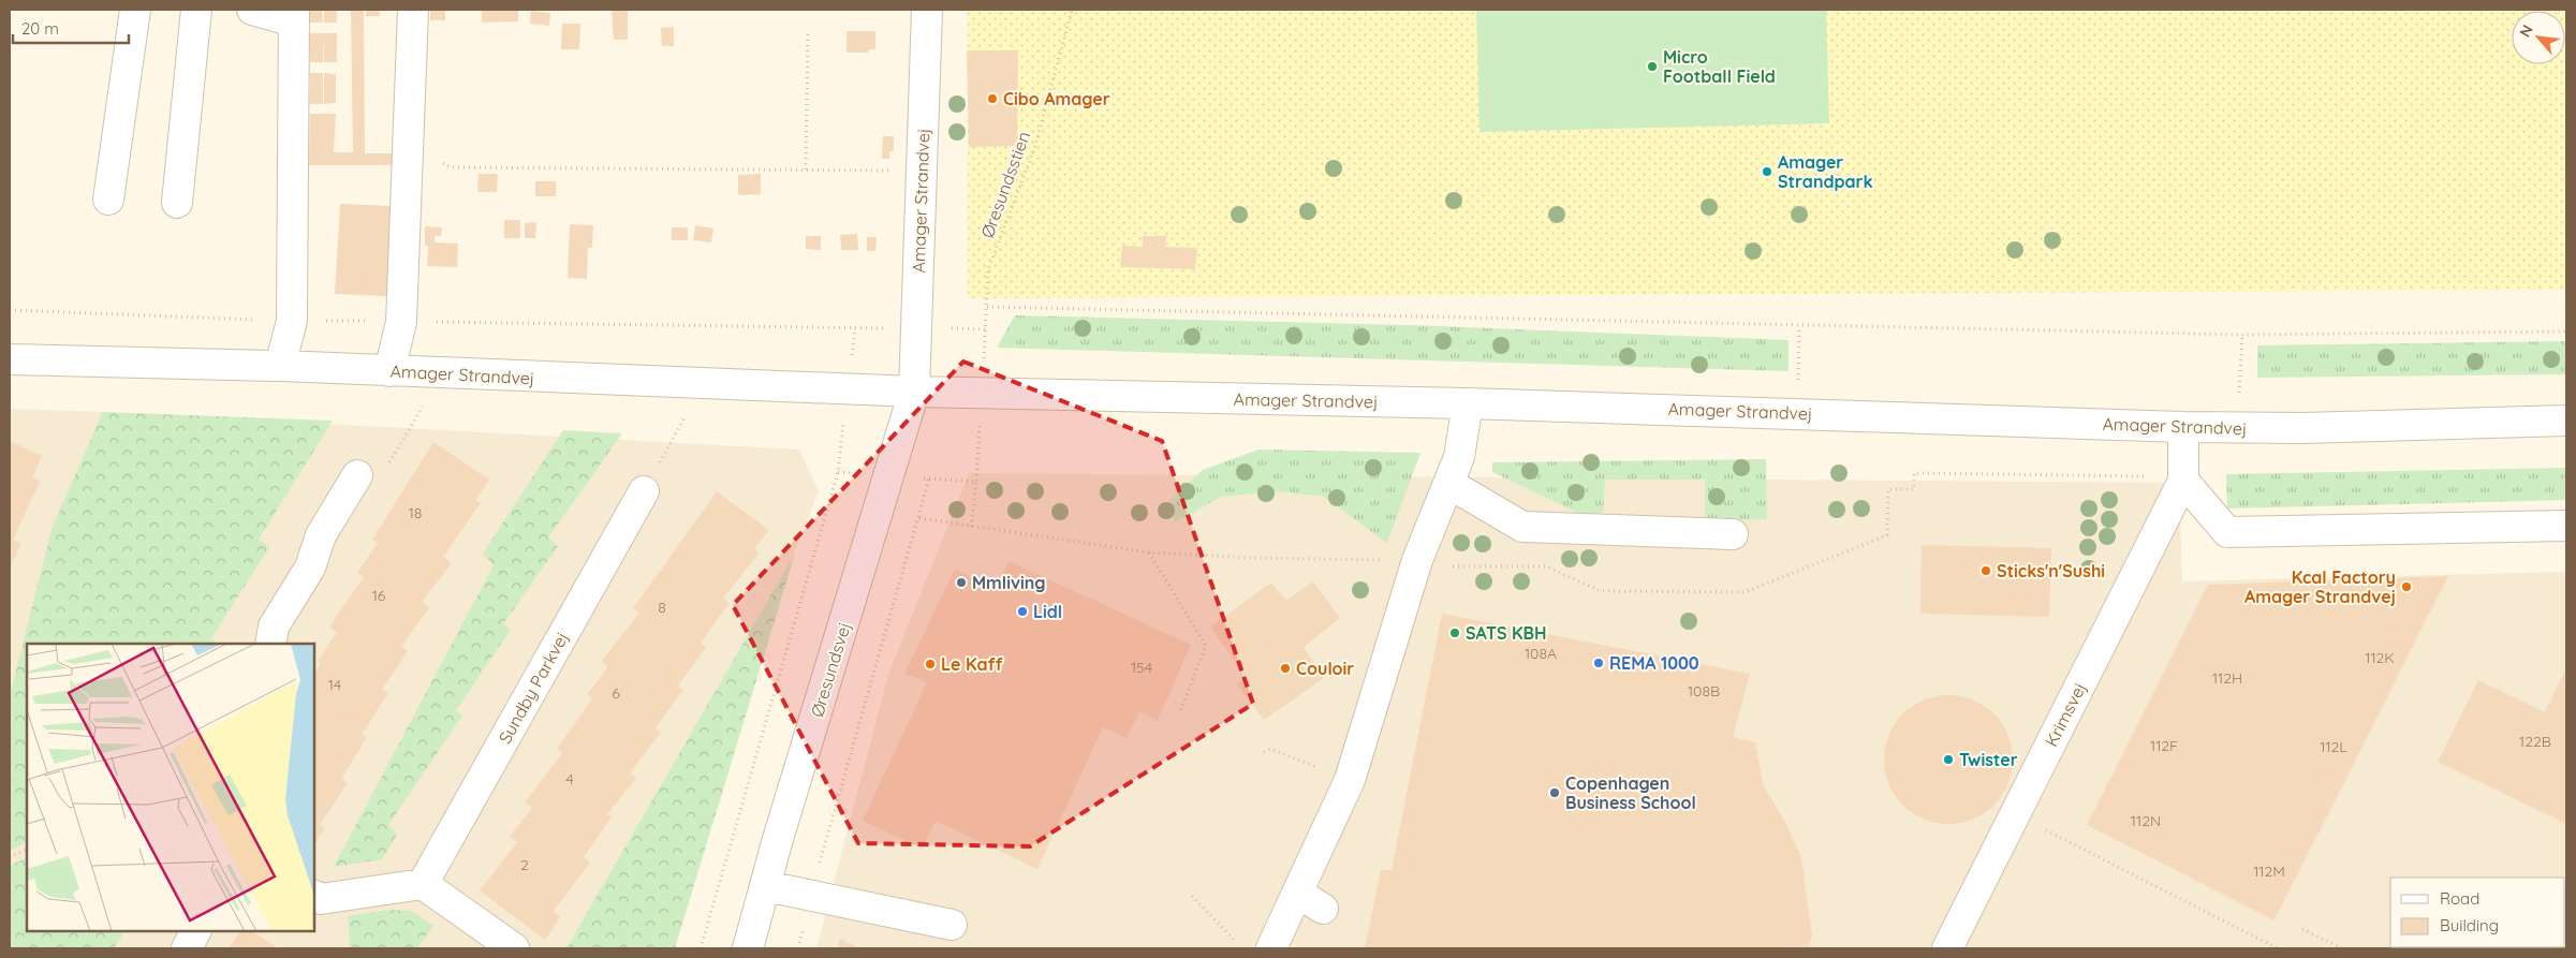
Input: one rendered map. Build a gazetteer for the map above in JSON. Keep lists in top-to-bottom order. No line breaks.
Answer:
{"streets":{"street":["Amager Strandvej","Øresundsvej","Sundby Parkvej","Krimsvej"],"path":["Øresundsstien"]},"crossings":[["Øresundsstien","Amager Strandvej"],["Amager Strandvej","Øresundsvej"]],"places":["Micro Football Field","Cibo Amager","Amager Strandpark","Sticks'n'Sushi","Mmliving","Kcal Factory Amager Strandvej","Lidl","SATS KBH","REMA 1000","Le Kaff","Couloir","Twister","Copenhagen Business School"],"house_numbers":["18","16","8","108A","112K","154","112H","14","108B","6","122B","112F","112L","4","112N","2","112M"],"legend":["Road","Building"],"scale_bar":"20 m","north":"top left"}
